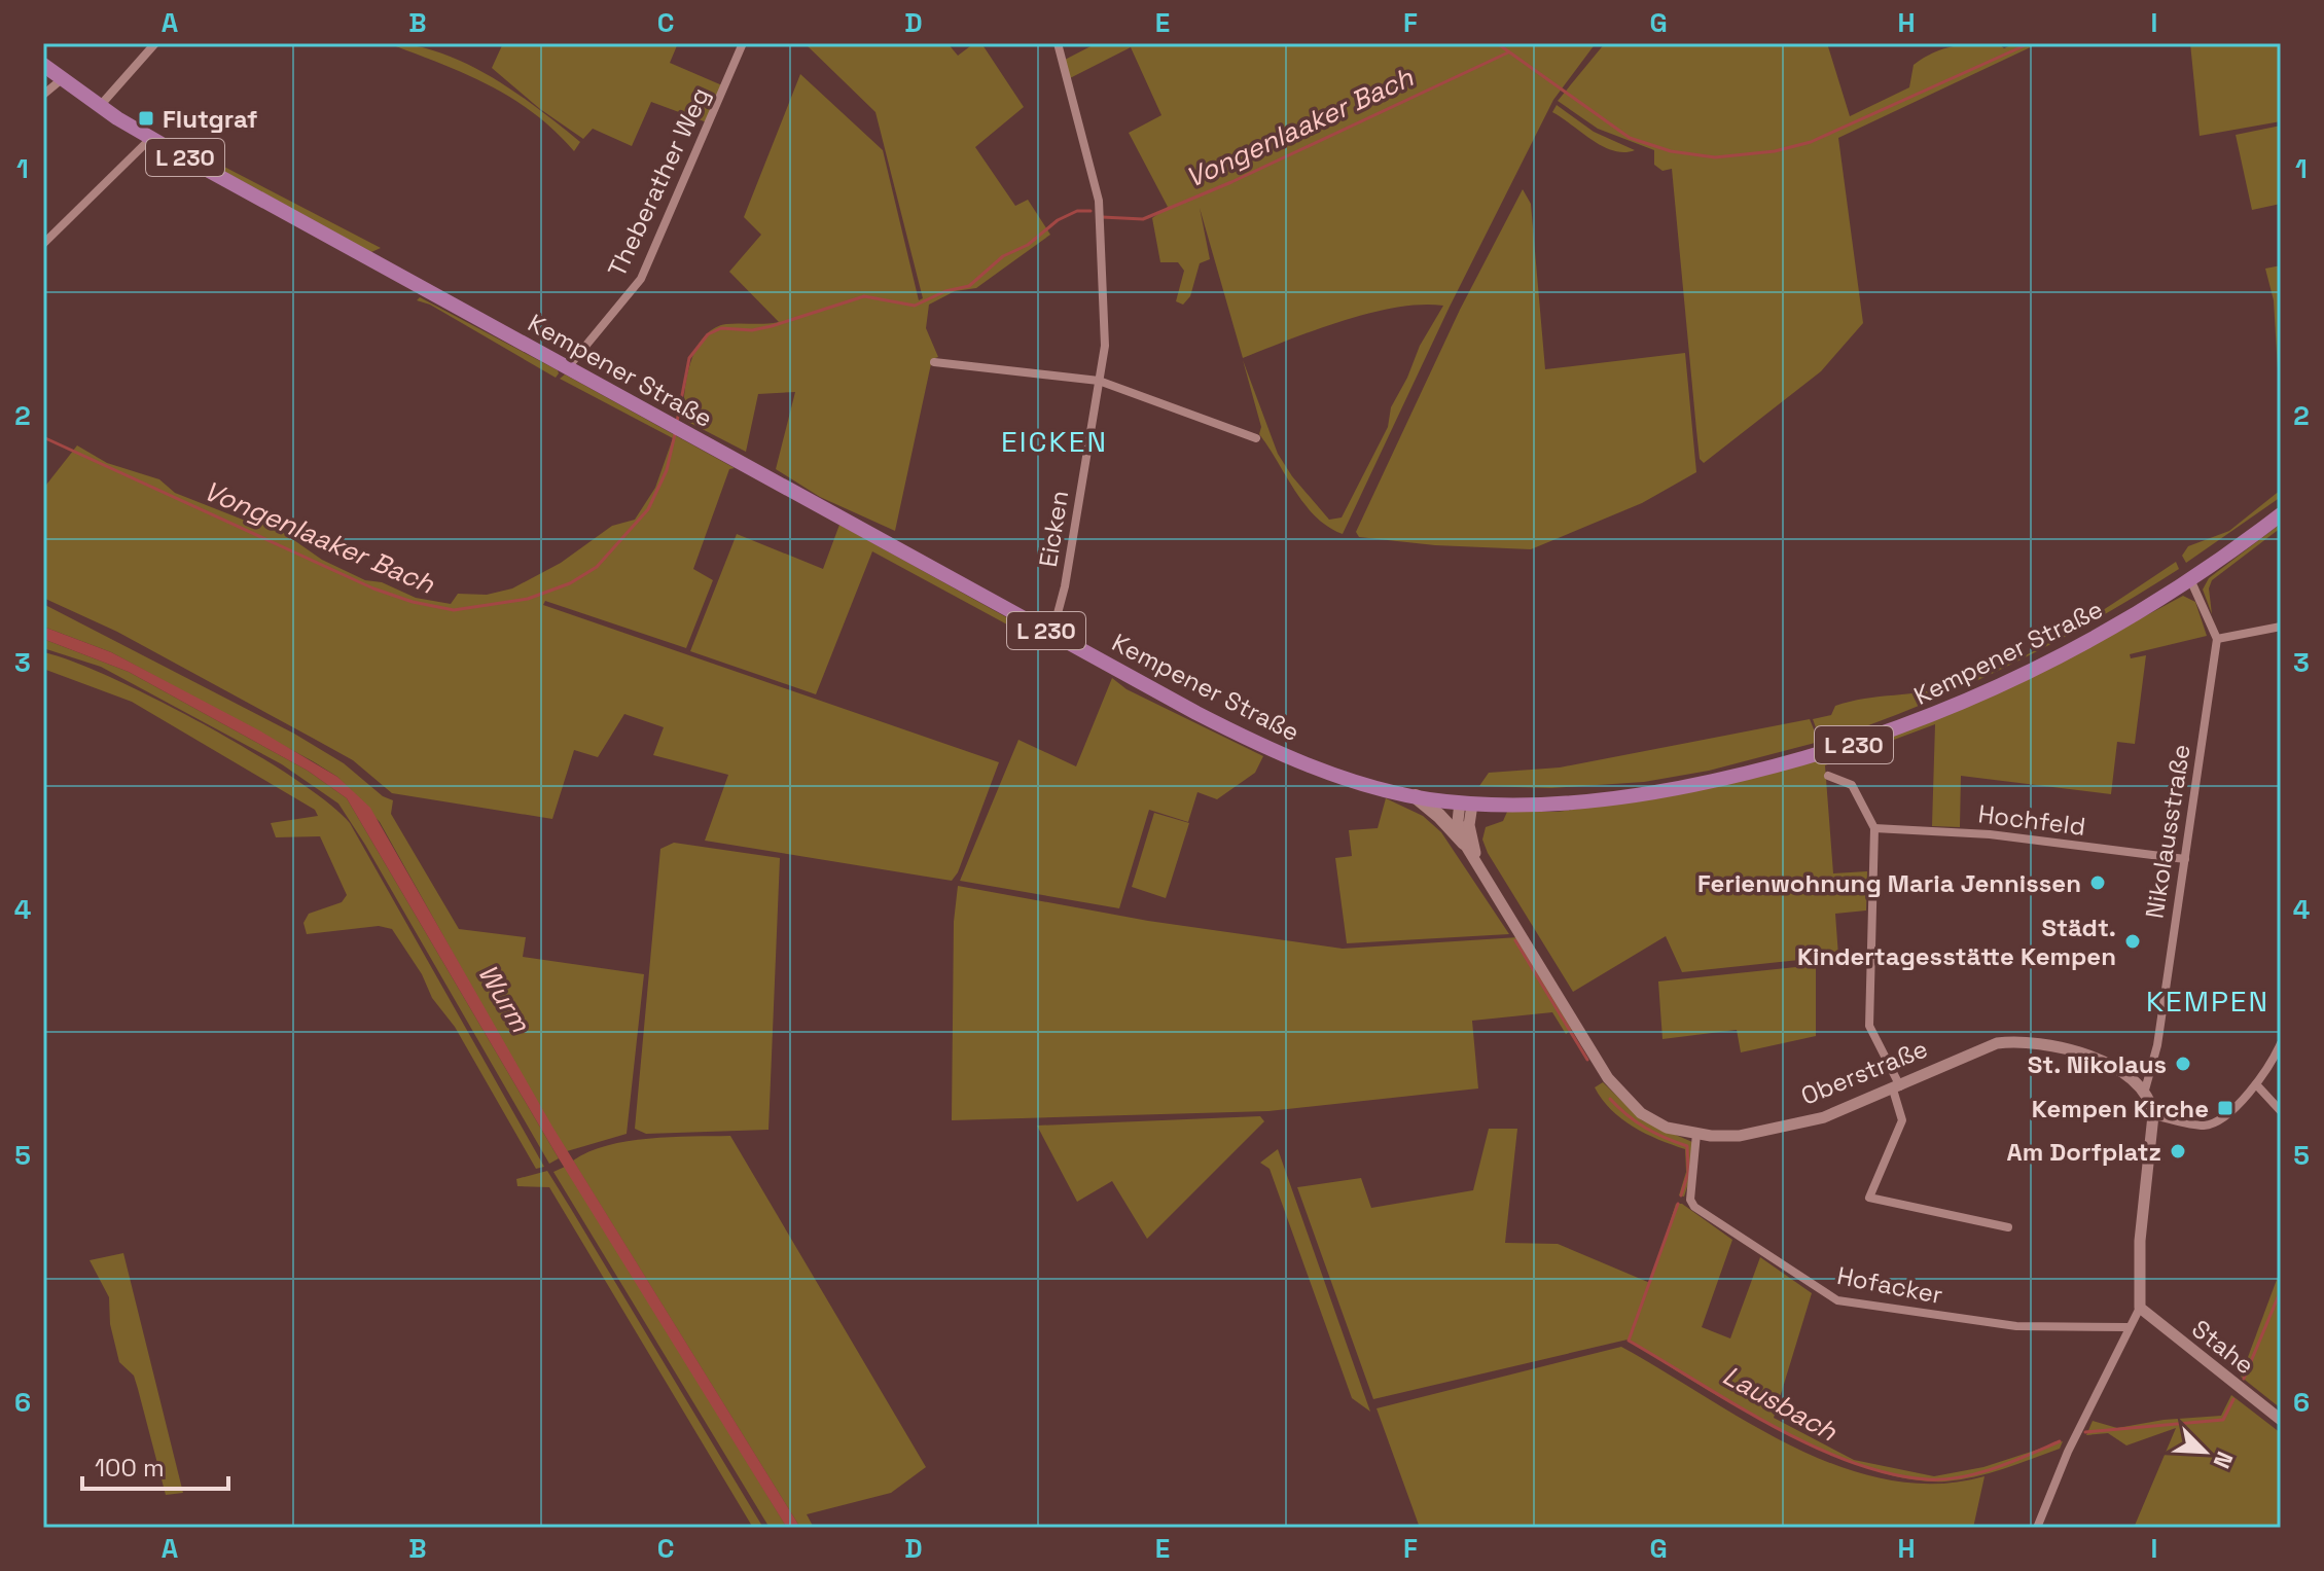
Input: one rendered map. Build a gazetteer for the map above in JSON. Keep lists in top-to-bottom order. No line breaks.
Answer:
{"streets":{"main road":["L 230","Kempener Straße"],"street":["Theberather Weg","Eicken","Hochfeld","Nikolausstraße","Oberstraße","Hofacker","Stahe"]},"crossings":[["Theberather Weg","Kempener Straße"],["Kempener Straße","Eicken"],["Hochfeld","Nikolausstraße"],["Nikolausstraße","Oberstraße"],["Oberstraße","Hofacker"]],"districts":["EICKEN","KEMPEN"],"water":["Vongenlaaker Bach","Wurm","Lausbach"],"places":{"transit":["Flutgraf","Kempen Kirche"],"other":["Ferienwohnung Maria Jennissen","Städt. Kindertagesstätte Kempen","St. Nikolaus","Am Dorfplatz"]},"scale_bar":"100 m","north":"bottom right","grid":{"columns":["A","B","C","D","E","F","G","H","I"],"rows":["1","2","3","4","5","6"]}}
